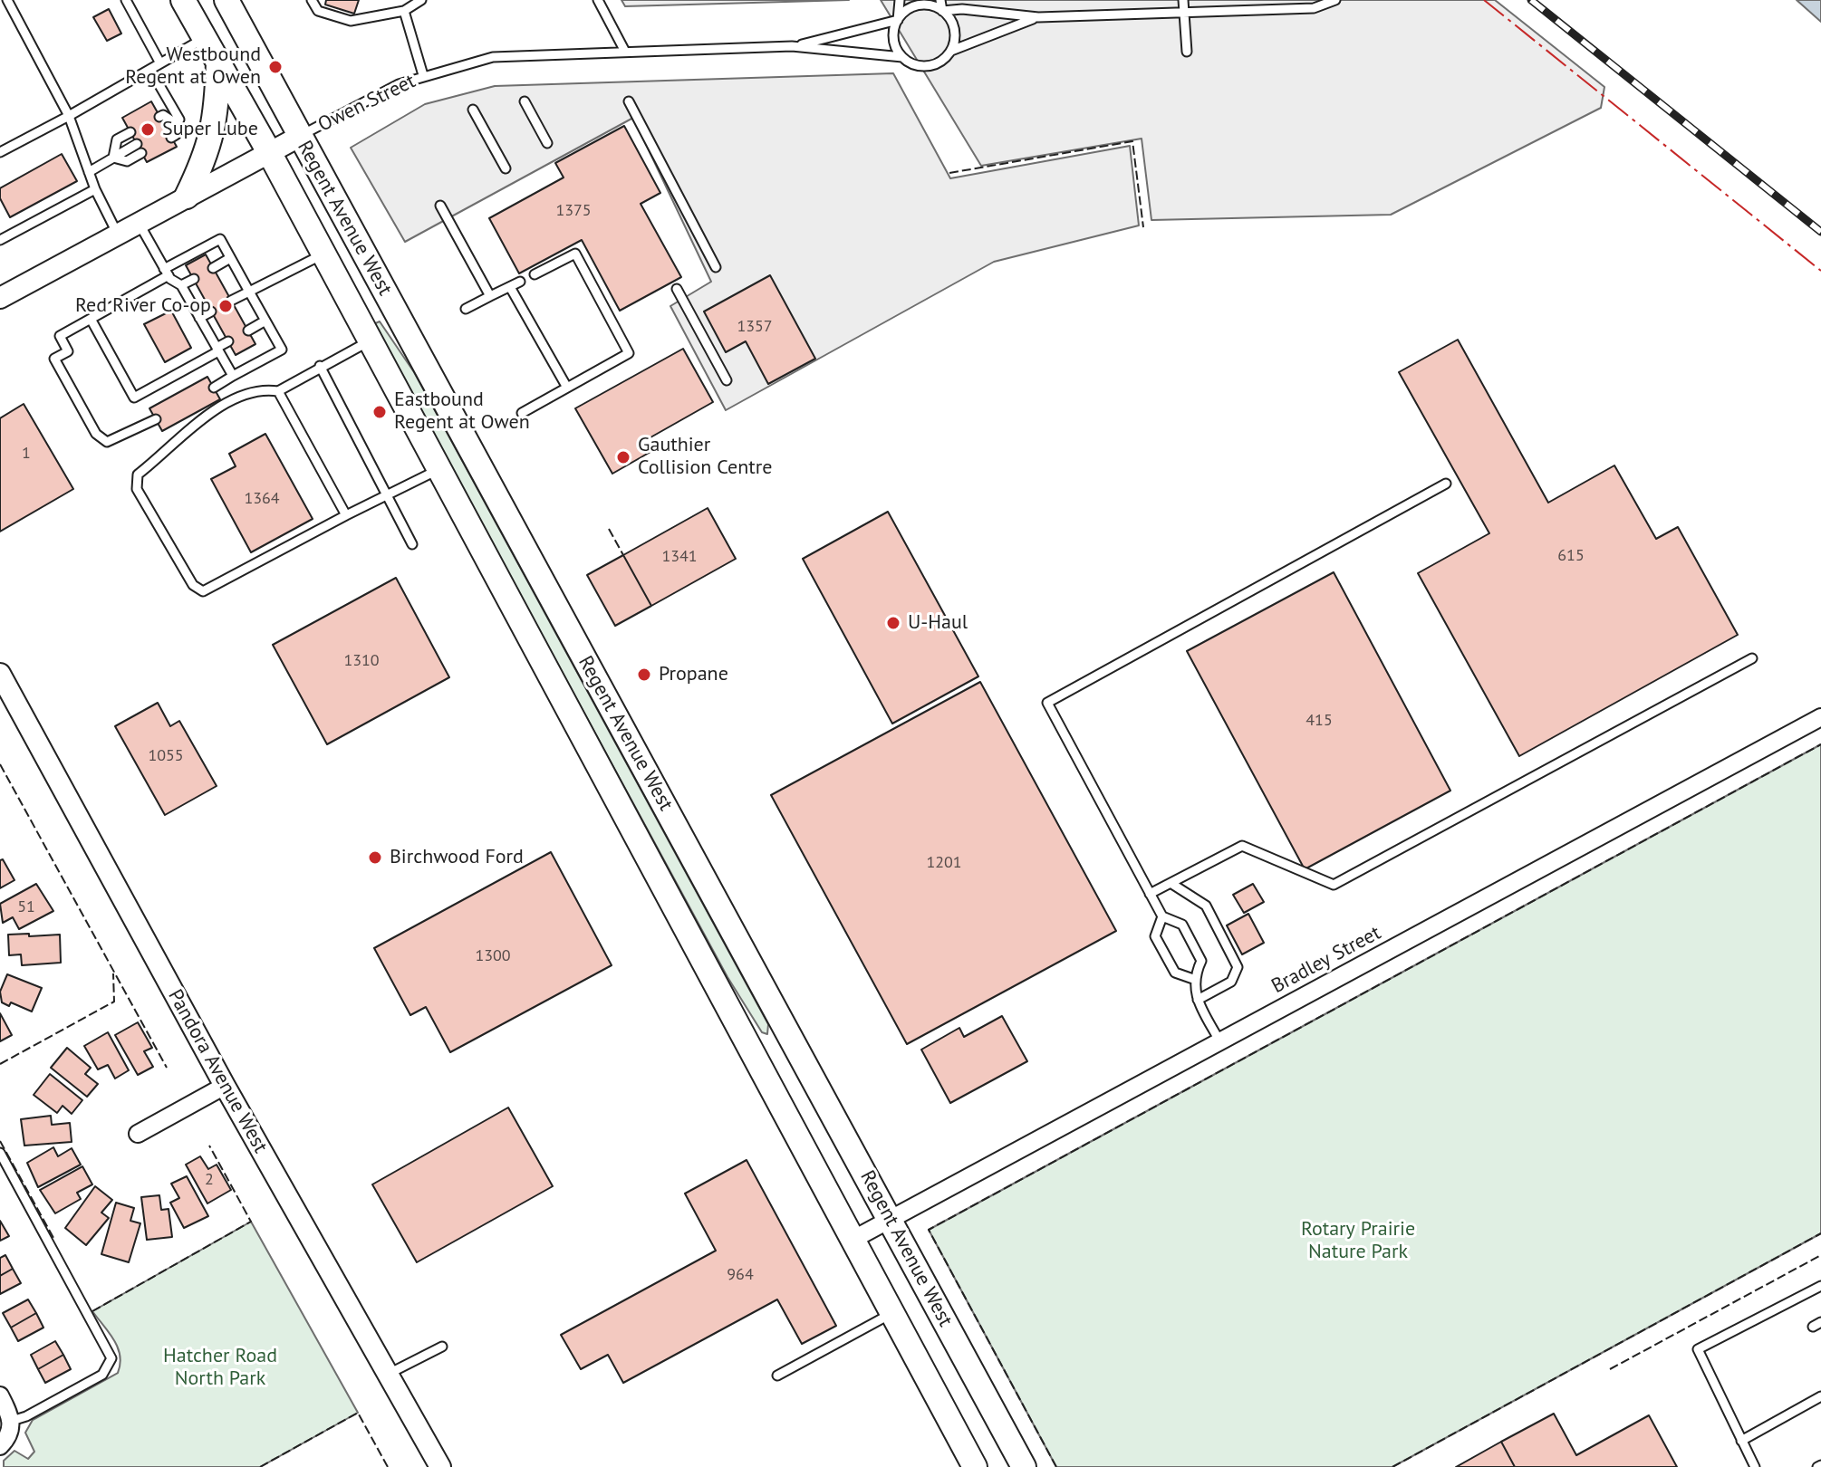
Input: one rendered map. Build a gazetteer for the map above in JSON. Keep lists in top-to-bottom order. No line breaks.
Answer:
{"streets":{"main road":["Regent Avenue West"],"street":["Owen Street","Bradley Street","Pandora Avenue West"]},"crossings":[["Owen Street","Regent Avenue West"],["Regent Avenue West","Bradley Street"]],"parks":["Rotary Prairie Nature Park","Hatcher Road North Park"],"places":["Westbound Regent at Owen","Super Lube","Red River Co-op","Eastbound Regent at Owen","Gauthier Collision Centre","U-Haul","Propane","Birchwood Ford"],"house_numbers":["1375","1357","1","1364","615","1341","1310","415","1055","1201","51","1300","2","964"]}
